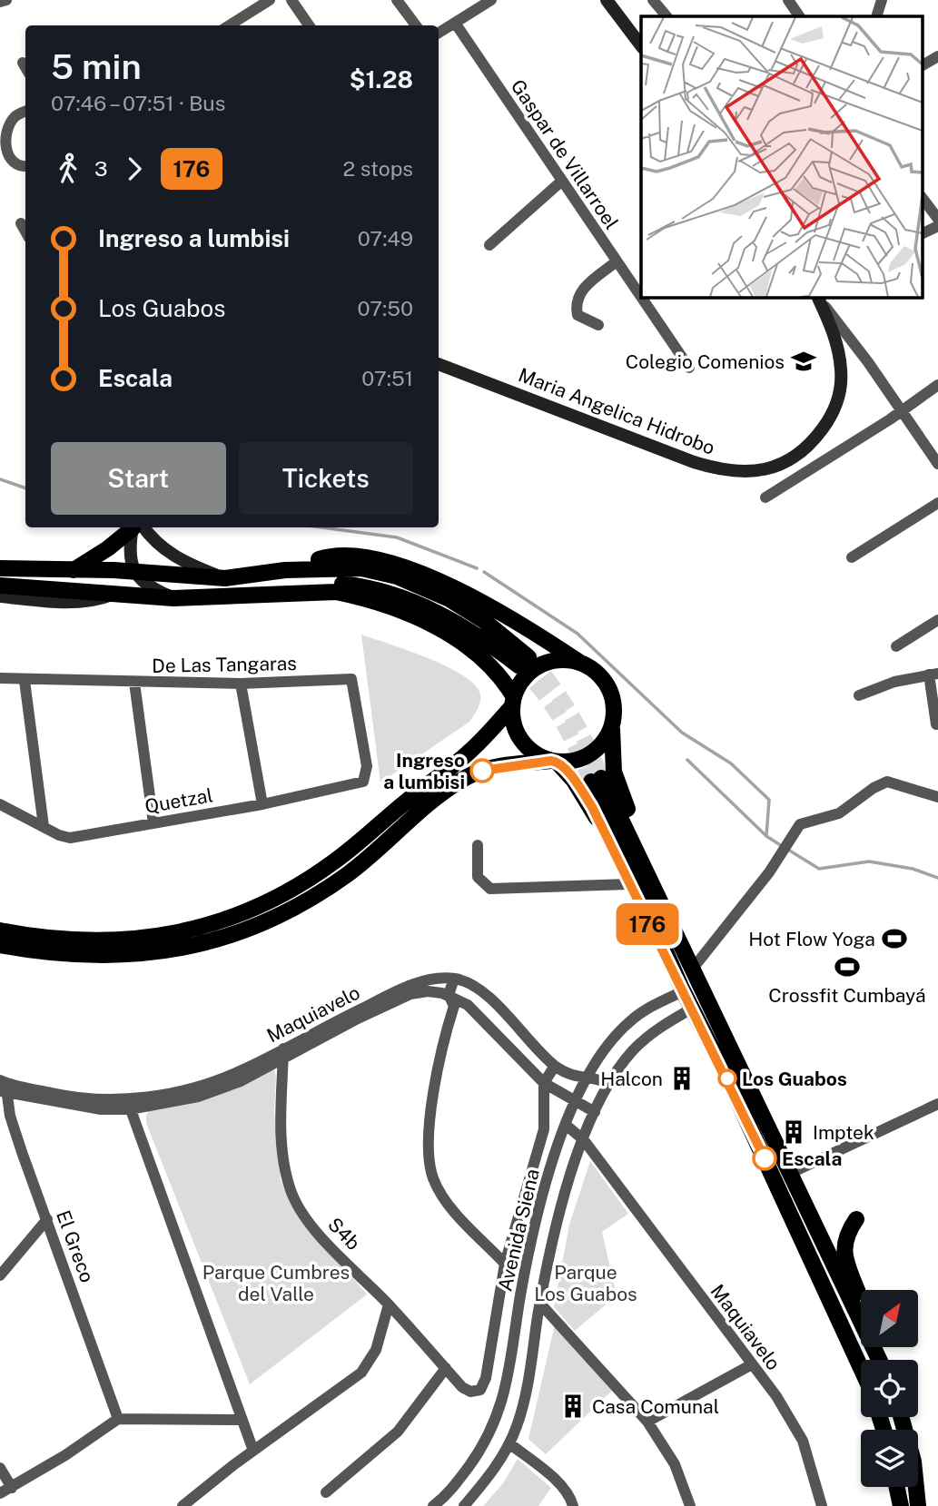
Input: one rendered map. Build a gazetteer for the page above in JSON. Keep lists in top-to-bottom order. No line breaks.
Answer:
{"streets":{"street":["Gaspar de Villarroel","Maria Angelica Hidrobo","De Las Tangaras","Quetzal","Maquiavelo","Avenida Siena","S4b","El Greco"]},"crossings":[["De Las Tangaras","Quetzal"],["Maquiavelo","Avenida Siena"],["Maquiavelo","S4b"],["Maquiavelo","El Greco"]],"parks":["Parque Cumbres del Valle","Parque Los Guabos"],"places":{"school or university":["Colegio Comenios"],"other":["Ingreso a lumbisi","Los Guabos","Escala"],"sports":["Hot Flow Yoga","Crossfit Cumbayá"],"building":["Halcon","Imptek","Casa Comunal"]},"lines":["bus line 176"],"north":"top right","page":{"on_map":"176","heading":["5 min","07:46 – 07:51 · Bus","$1.28"],"legs":["3","176","2 stops"],"list":[{"name":"Ingreso a lumbisi","value":"07:49"},{"name":"Los Guabos","value":"07:50"},{"name":"Escala","value":"07:51"}],"buttons":["Start","Tickets"]}}
